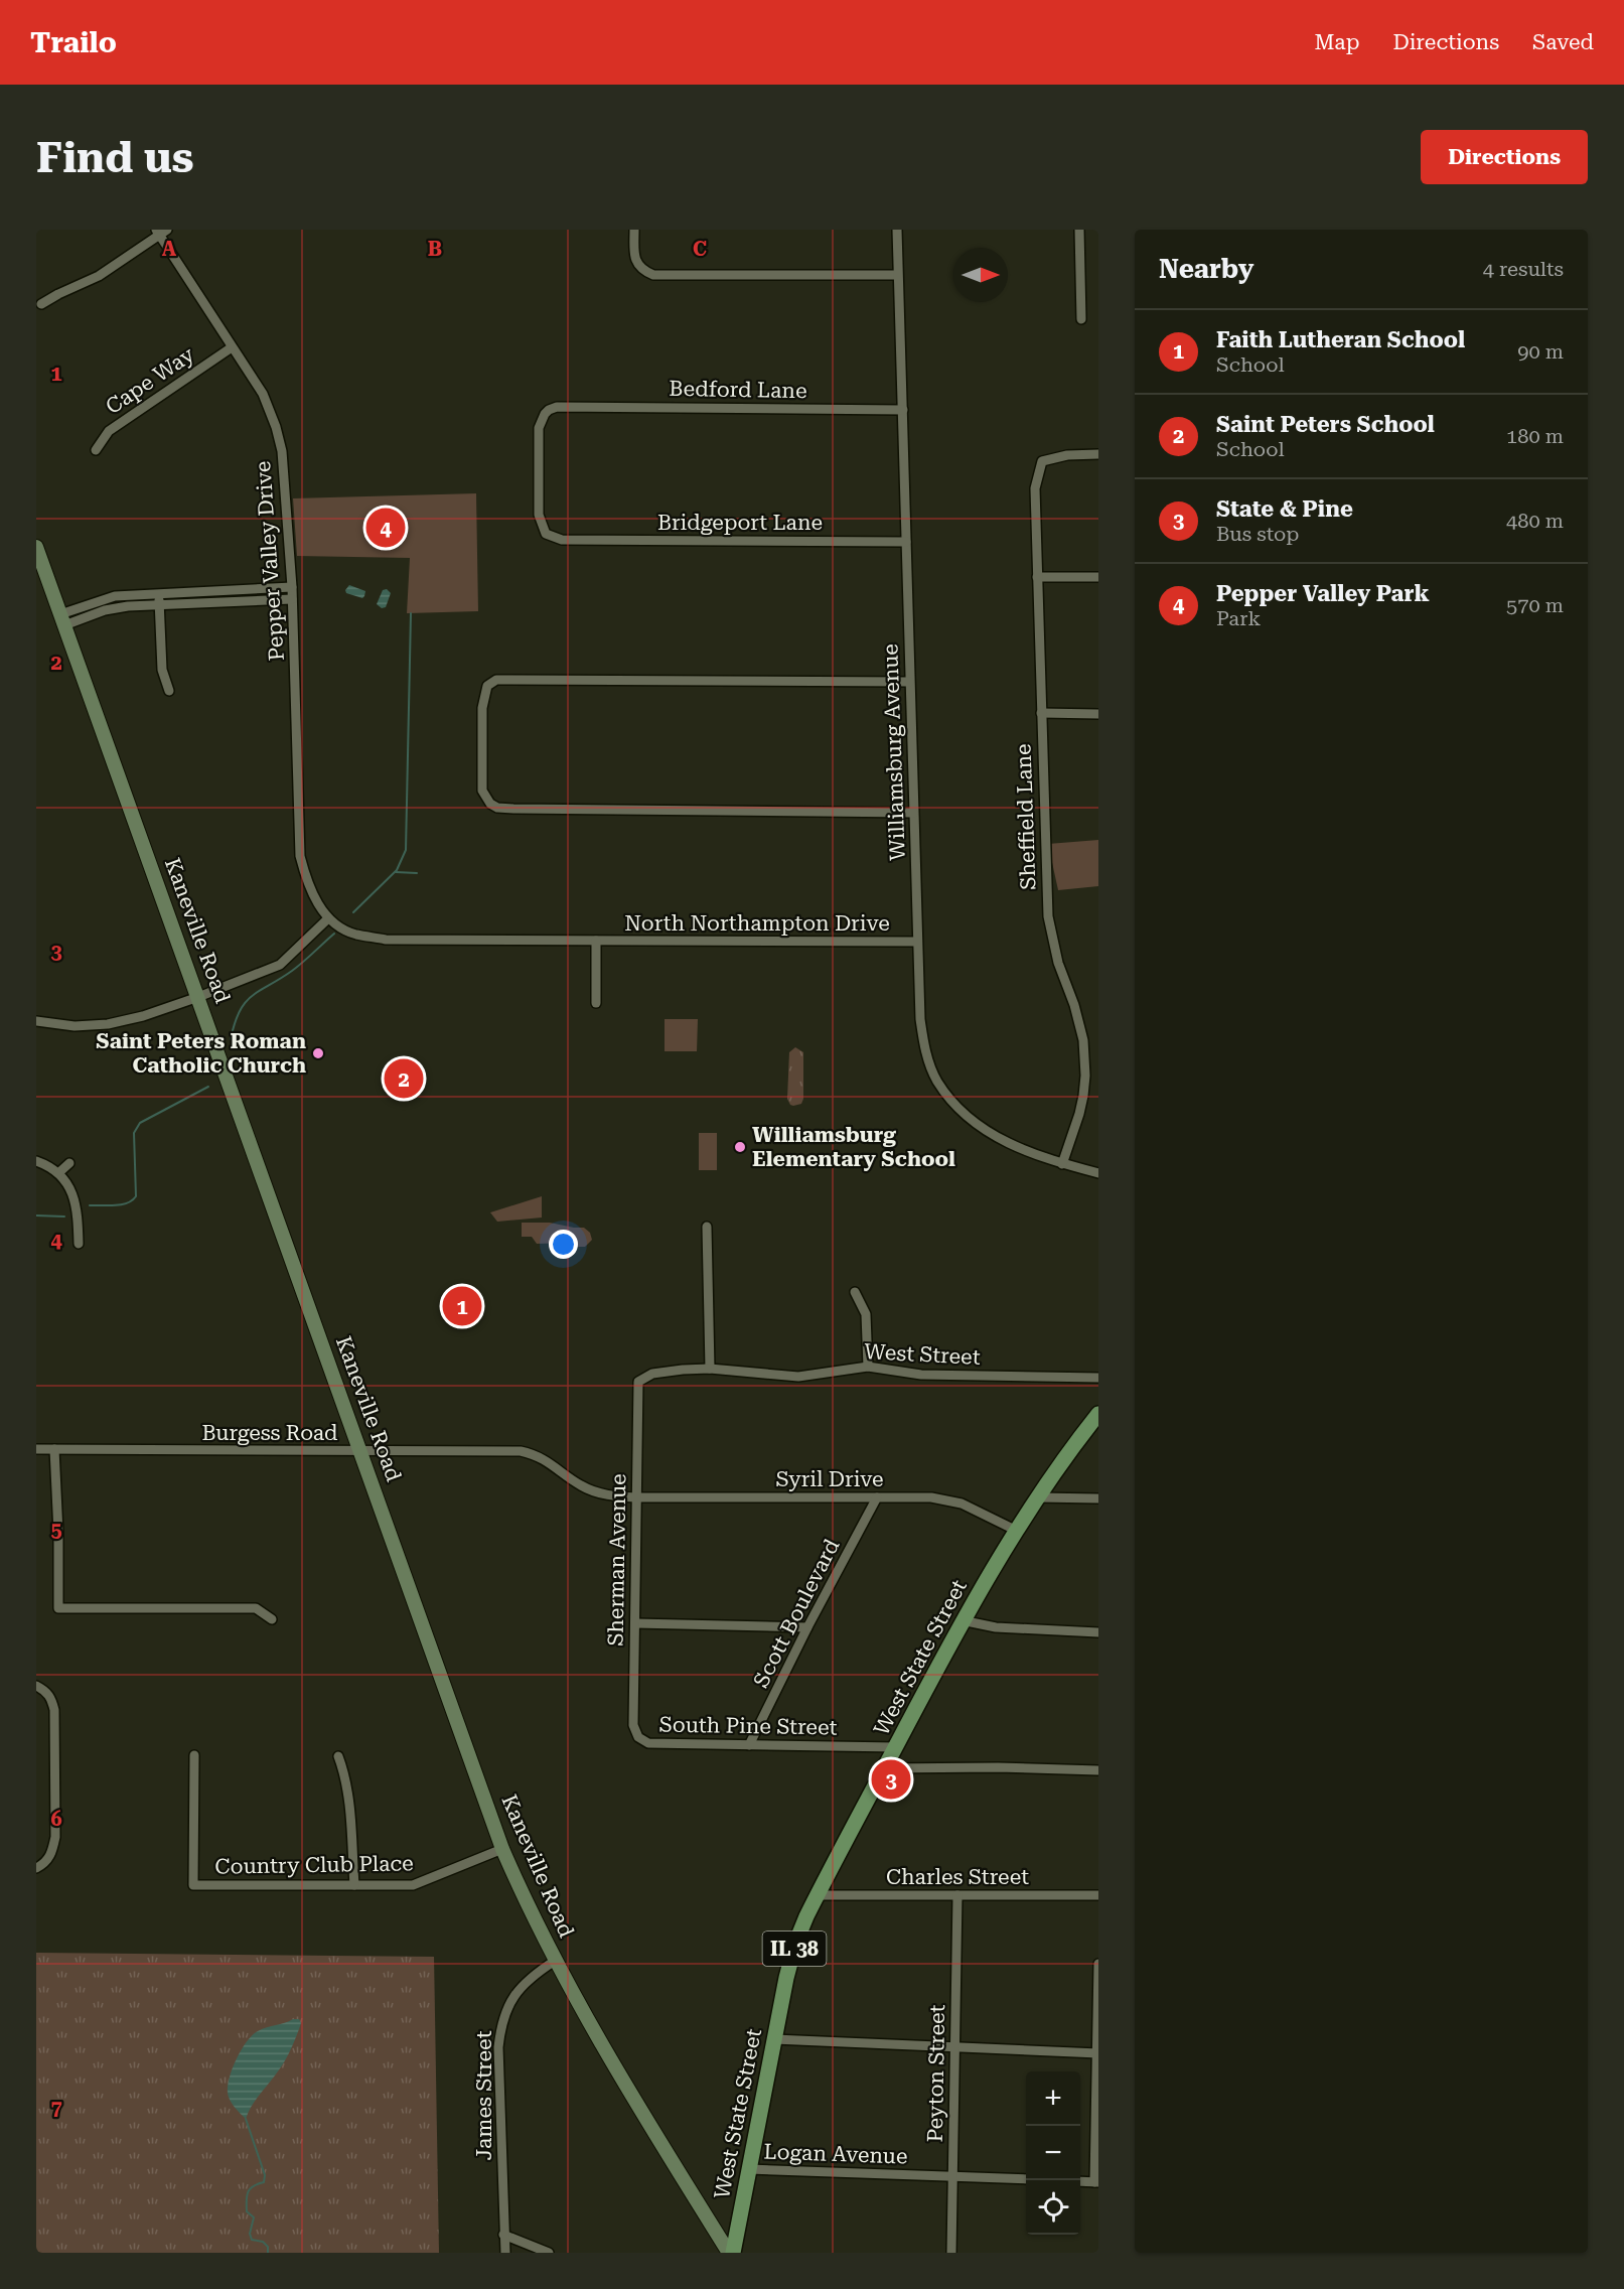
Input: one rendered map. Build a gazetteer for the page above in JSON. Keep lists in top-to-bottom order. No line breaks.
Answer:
{"streets":{"main road":["Kaneville Road","West State Street","IL 38"],"street":["Cape Way","Bedford Lane","Bridgeport Lane","Pepper Valley Drive","Williamsburg Avenue","Sheffield Lane","North Northampton Drive","West Street","Burgess Road","Syril Drive","Sherman Avenue","Scott Boulevard","South Pine Street","Country Club Place","Charles Street","Peyton Street","James Street","Logan Avenue"]},"crossings":[["Cape Way","Pepper Valley Drive"],["Bedford Lane","Bridgeport Lane"],["Bedford Lane","Williamsburg Avenue"],["Bridgeport Lane","Williamsburg Avenue"],["Pepper Valley Drive","North Northampton Drive"],["Williamsburg Avenue","Sheffield Lane"],["Williamsburg Avenue","North Northampton Drive"],["Kaneville Road","Burgess Road"],["Kaneville Road","West State Street"],["Kaneville Road","Country Club Place"],["Kaneville Road","James Street"],["West Street","Sherman Avenue"],["Burgess Road","Syril Drive"],["Burgess Road","Sherman Avenue"],["Syril Drive","Sherman Avenue"],["Syril Drive","Scott Boulevard"],["Syril Drive","West State Street"],["Sherman Avenue","South Pine Street"],["Scott Boulevard","South Pine Street"],["West State Street","South Pine Street"],["West State Street","Charles Street"],["West State Street","Logan Avenue"],["Charles Street","Peyton Street"],["Peyton Street","Logan Avenue"]],"places":["Saint Peters Roman Catholic Church","Williamsburg Elementary School"],"north":"right","page":{"header":"Trailo","nav":["Map","Directions","Saved"],"buttons":"Directions","title":"Find us","heading":["Nearby","4 results"],"list":[{"mark":"1","name":"Faith Lutheran School","note":"School","value":"90 m"},{"mark":"2","name":"Saint Peters School","note":"School","value":"180 m"},{"mark":"3","name":"State & Pine","note":"Bus stop","value":"480 m"},{"mark":"4","name":"Pepper Valley Park","note":"Park","value":"570 m"}],"pins":["4","2","1","3"],"map_buttons":["+","−"]},"grid":{"columns":["A","B","C"],"rows":["1","2","3","4","5","6","7"]}}
